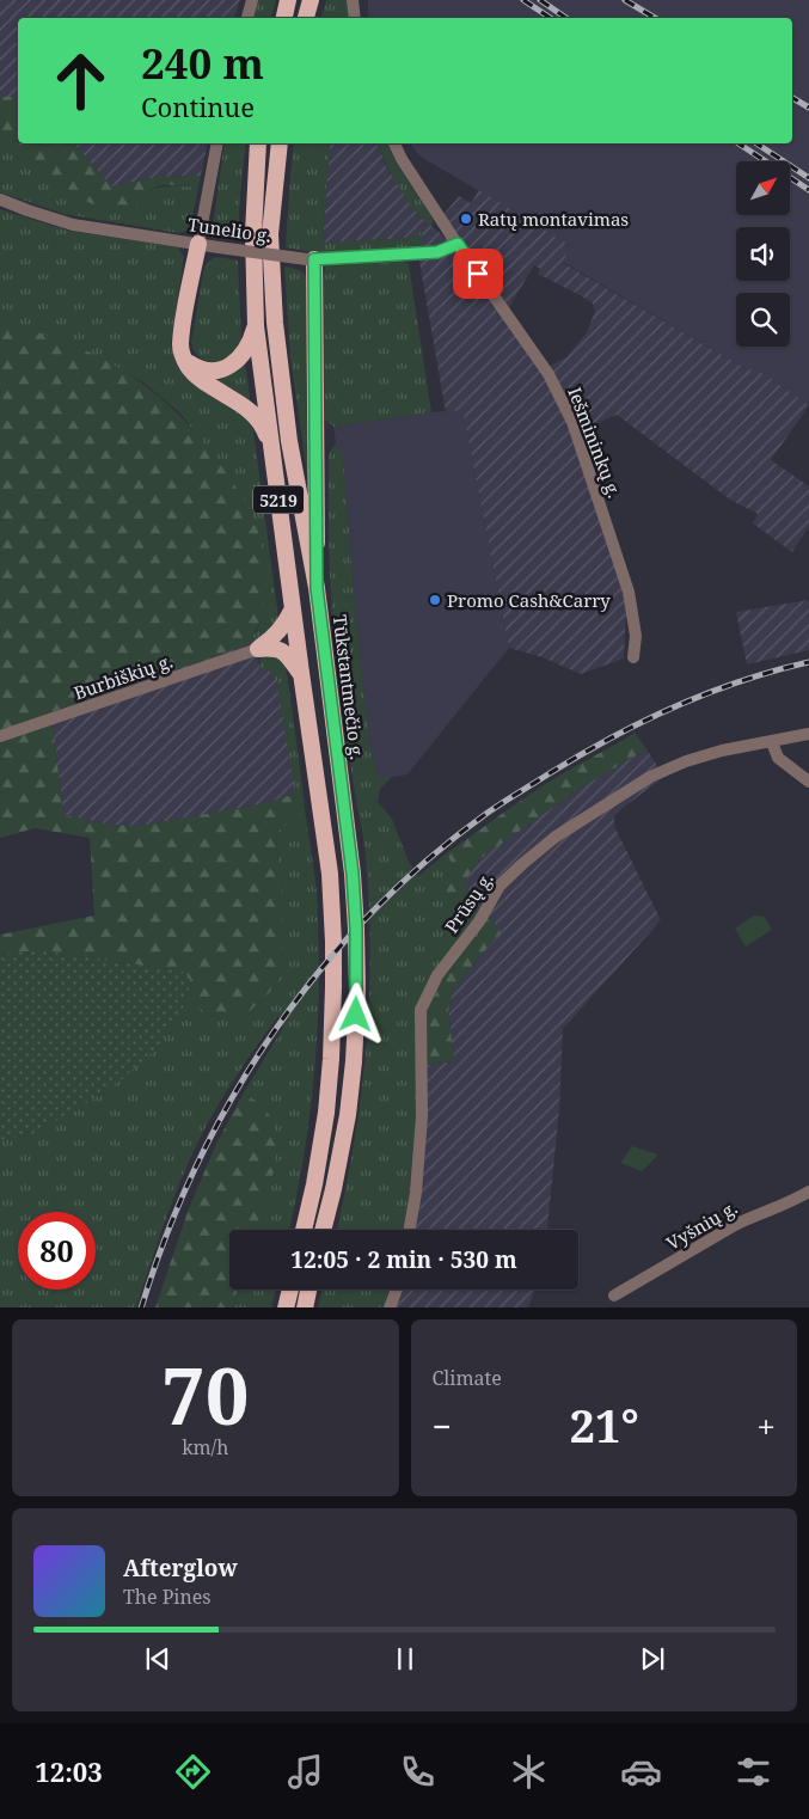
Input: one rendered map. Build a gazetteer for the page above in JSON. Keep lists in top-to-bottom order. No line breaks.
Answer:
{"streets":{"highway":["5219","Tūkstantmečio g."],"street":["Tunelio g.","Iešmininkų g.","Burbiškių g.","Prūsų g.","Vyšnių g."]},"crossings":[["Tunelio g.","Iešmininkų g."]],"places":["Ratų montavimas","Promo Cash&Carry"],"north":"top right","page":{"turn":["240 m","Continue"],"limit":"80","trip":"12:05 · 2 min · 530 m","tile":[["70","km/h"],"Climate"],"heat":["−","21°","+"],"song":["Afterglow","The Pines"],"tabs":"12:03"}}
